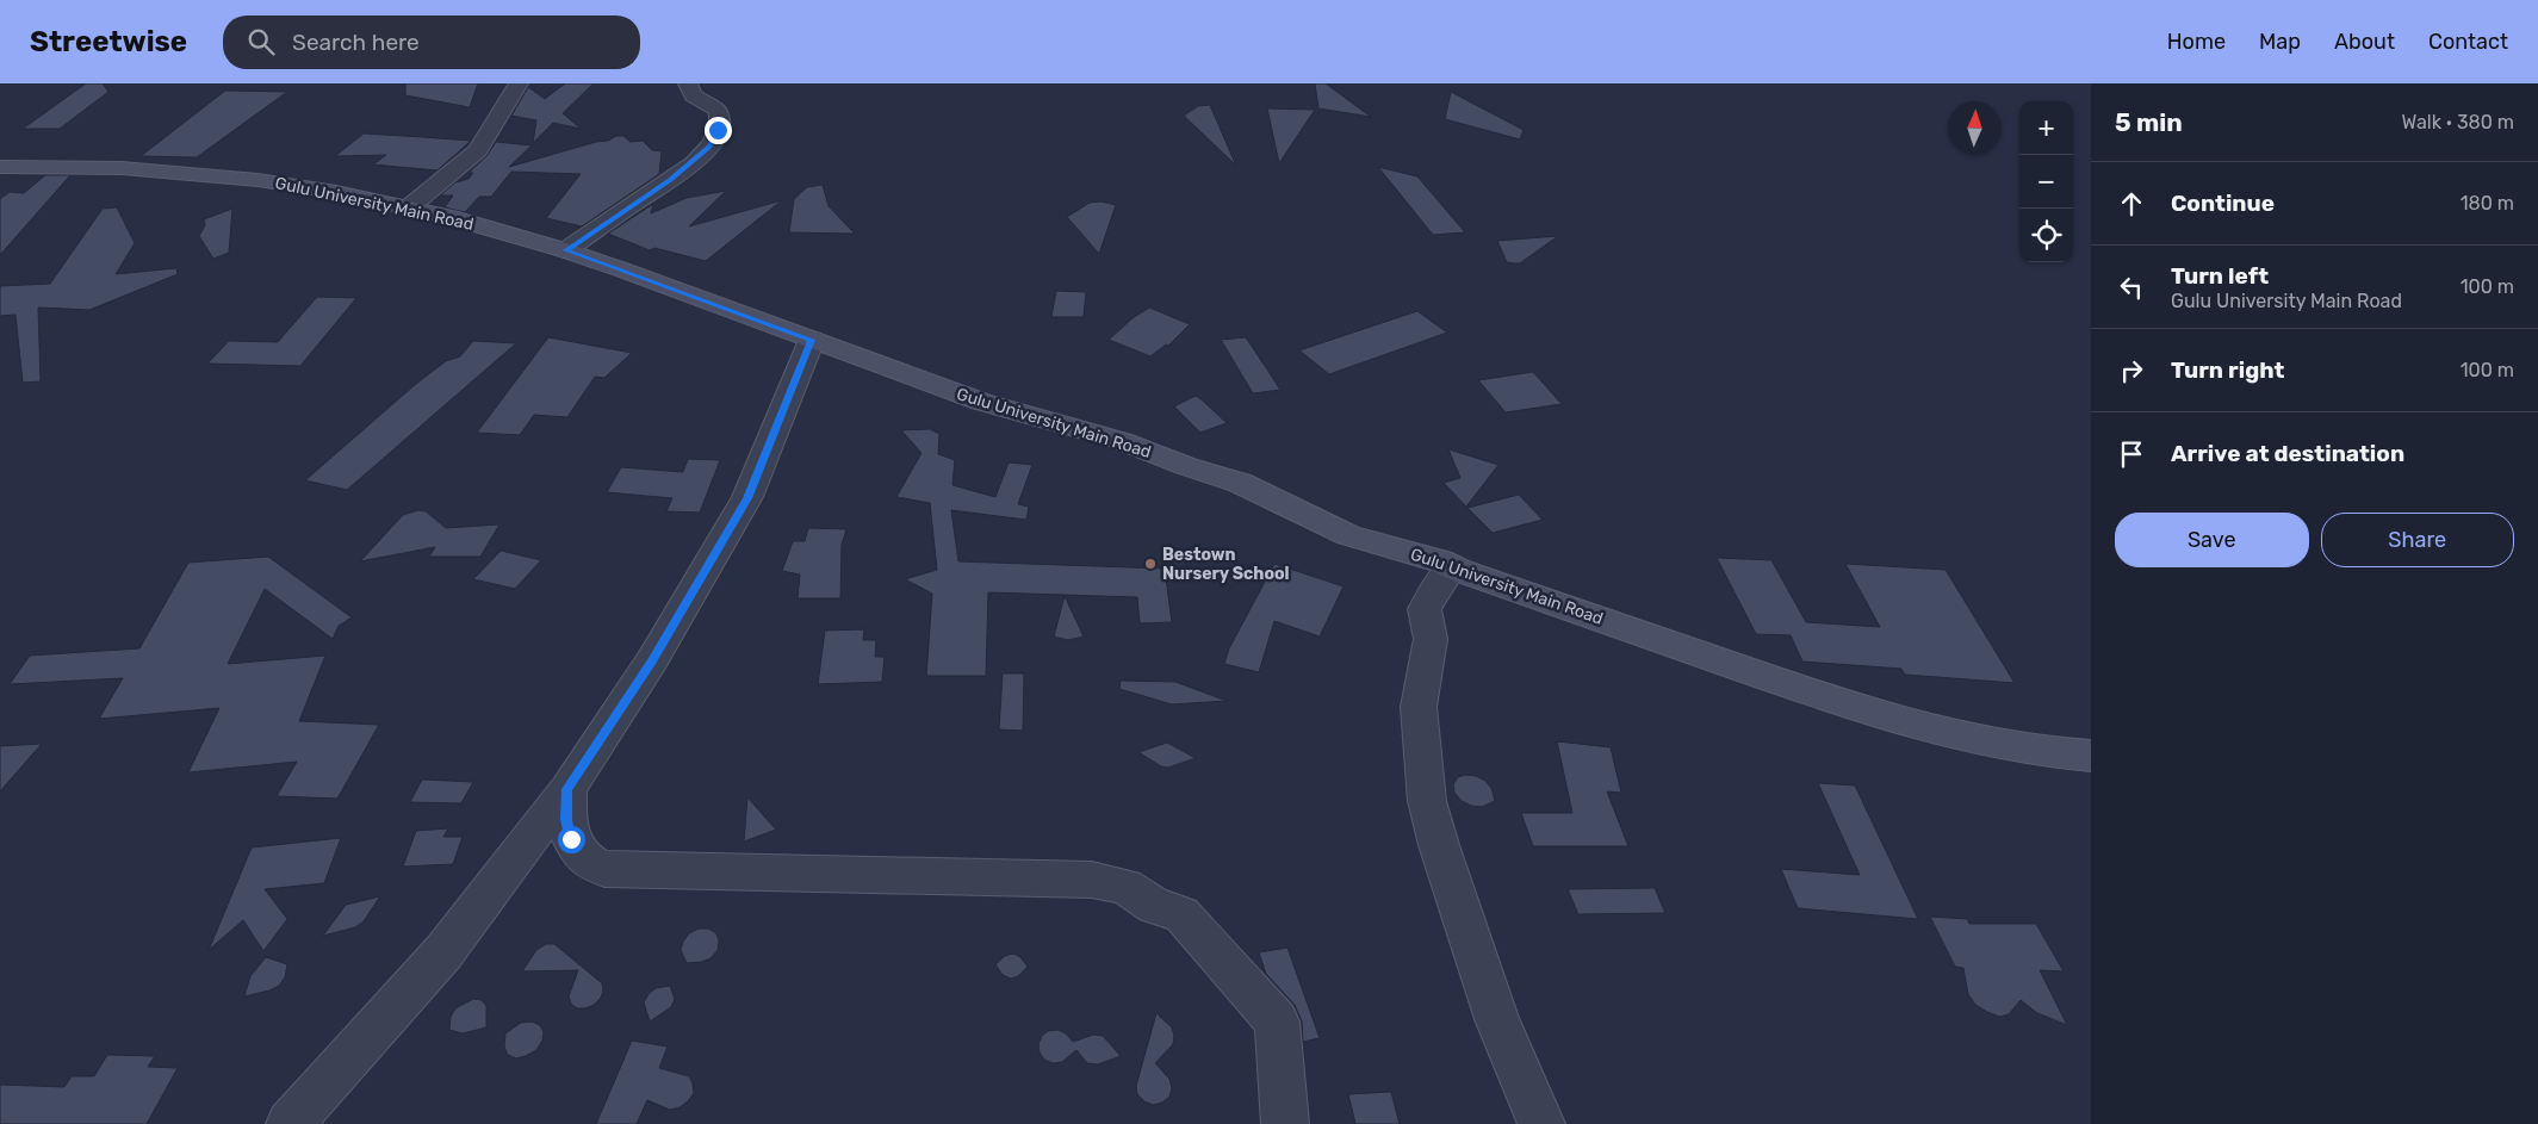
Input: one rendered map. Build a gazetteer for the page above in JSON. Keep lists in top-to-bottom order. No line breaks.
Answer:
{"streets":{"street":["Gulu University Main Road"]},"places":["Bestown Nursery School"],"north":"top","page":{"header":"Streetwise","search":"Search here","nav":["Home","Map","About","Contact"],"heading":["5 min","Walk · 380 m"],"map_buttons":["+","−"],"list":[["Continue","180 m"],["Turn left","Gulu University Main Road","100 m"],["Turn right","100 m"],"Arrive at destination"],"buttons":["Save","Share"]}}
